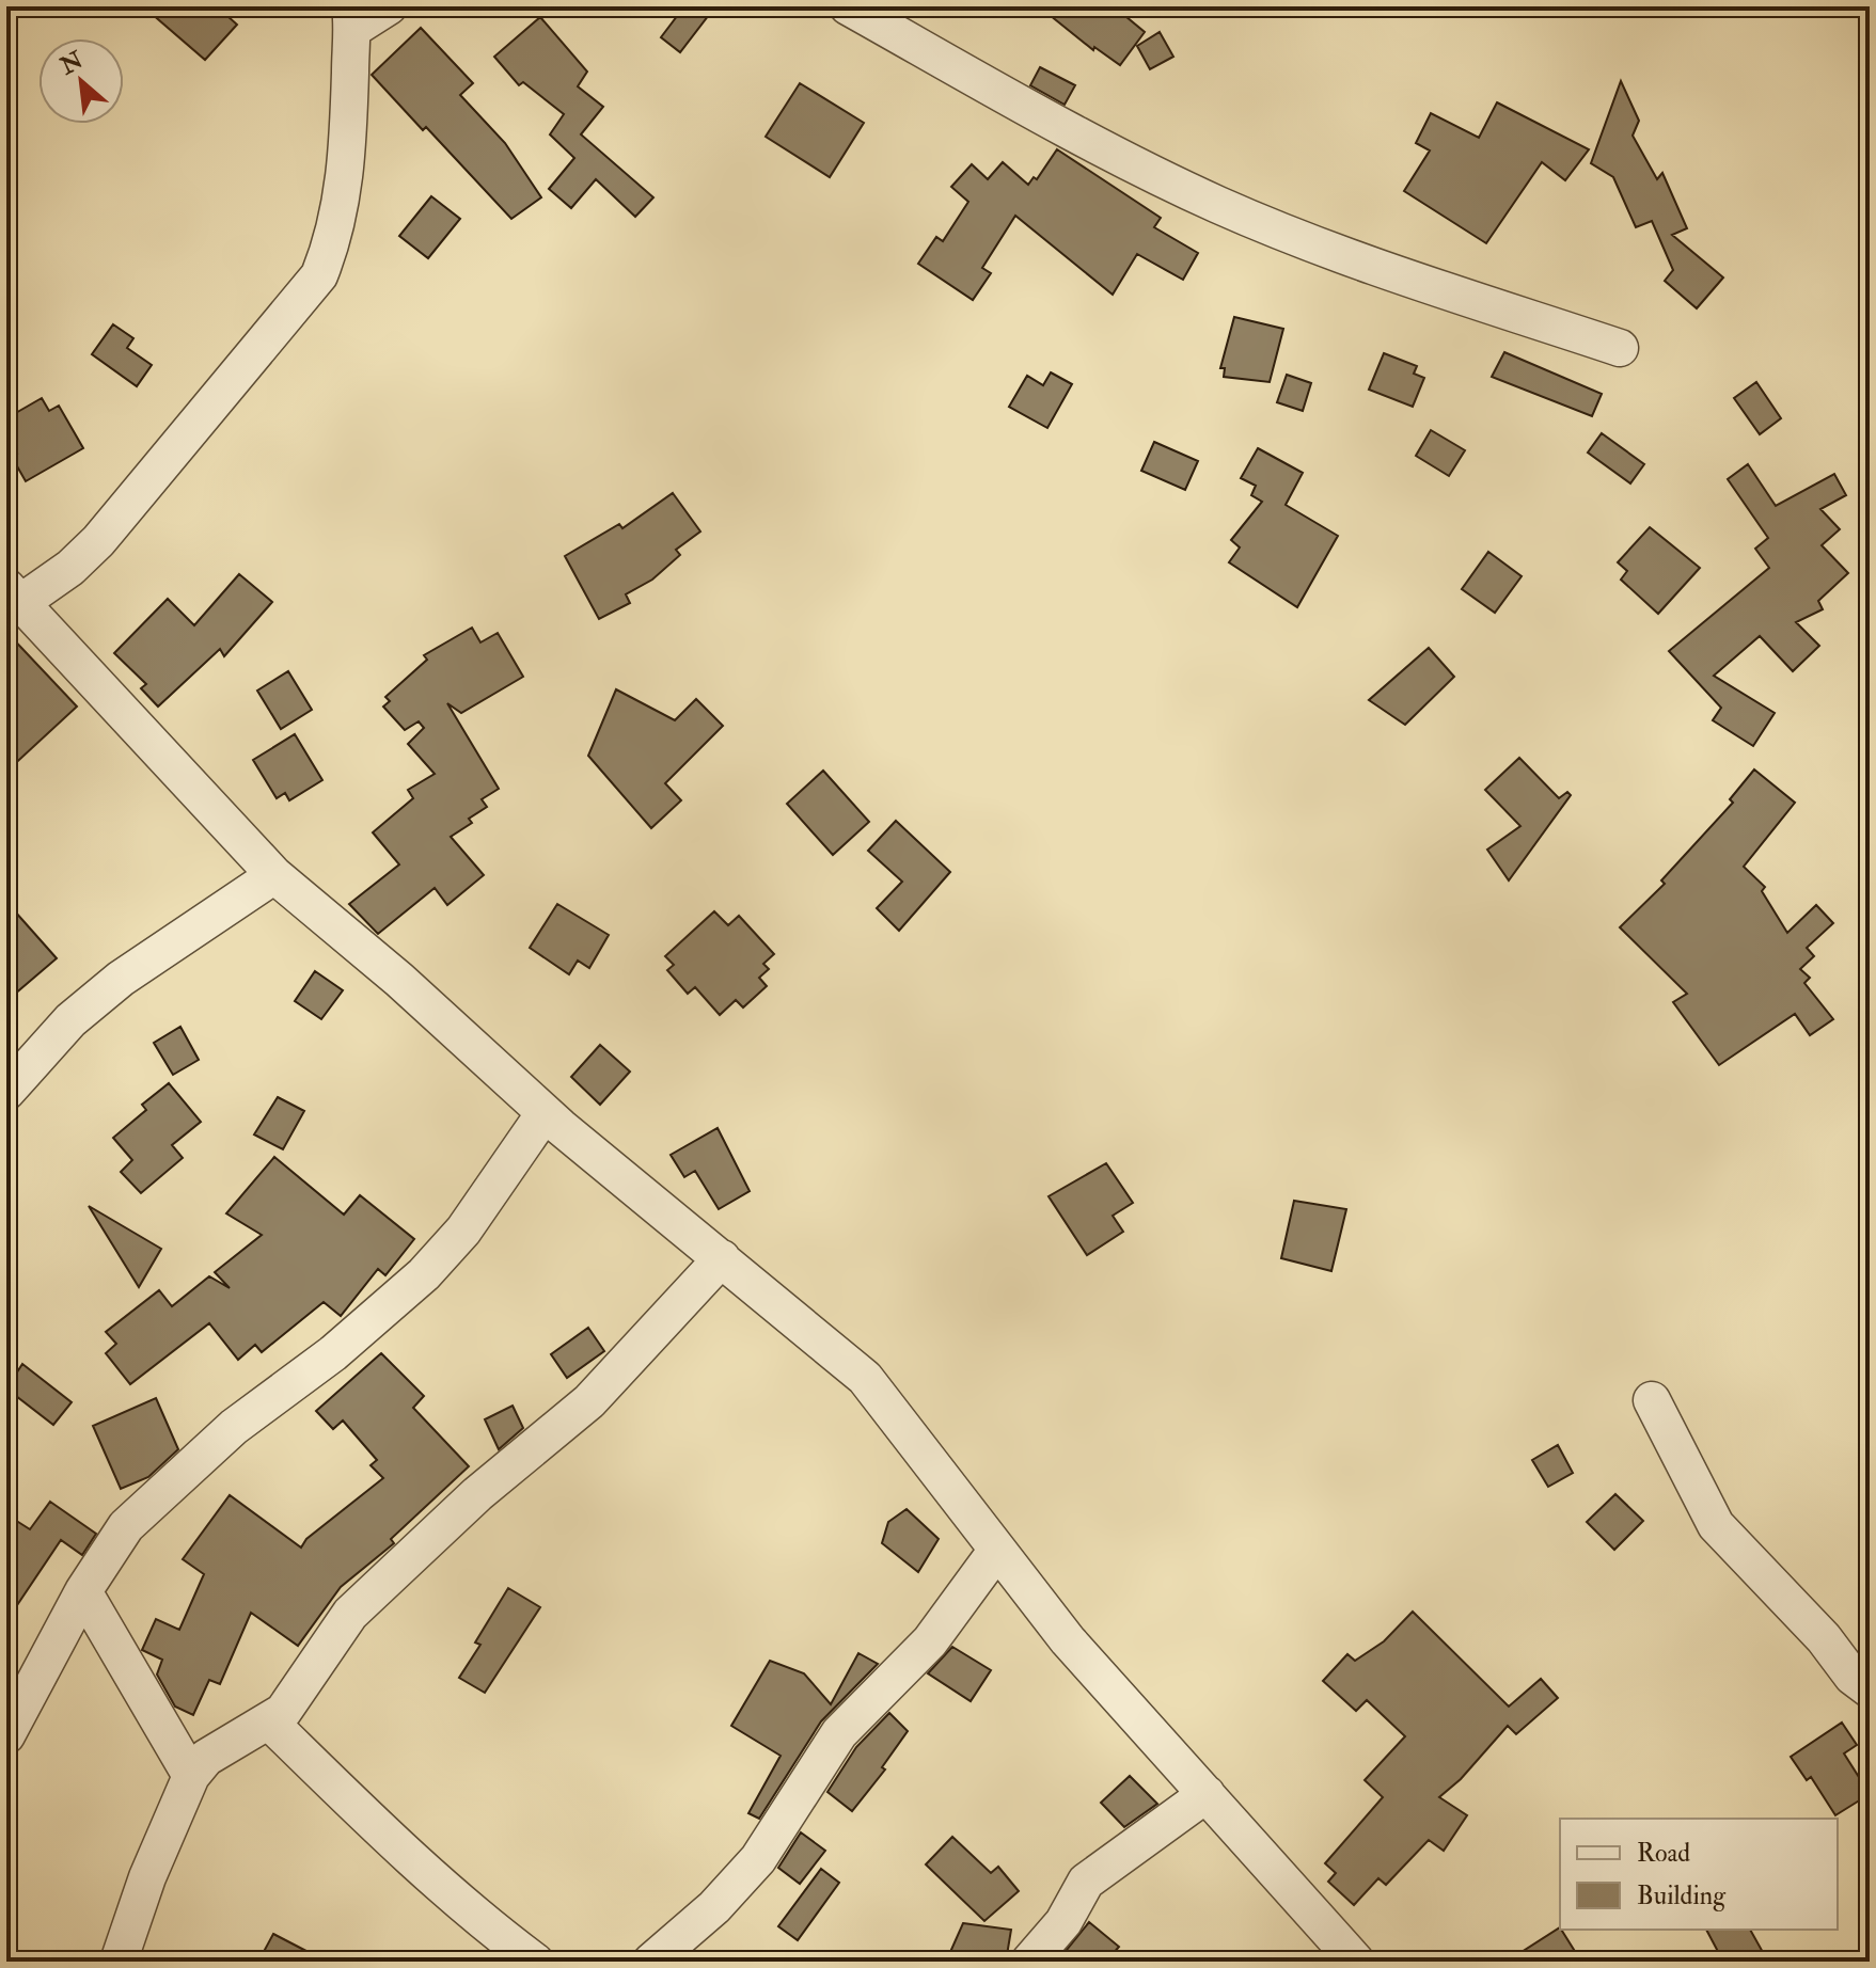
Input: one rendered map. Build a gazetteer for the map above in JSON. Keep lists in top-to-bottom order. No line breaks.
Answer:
{"legend":["Road","Building"],"north":"top left"}
